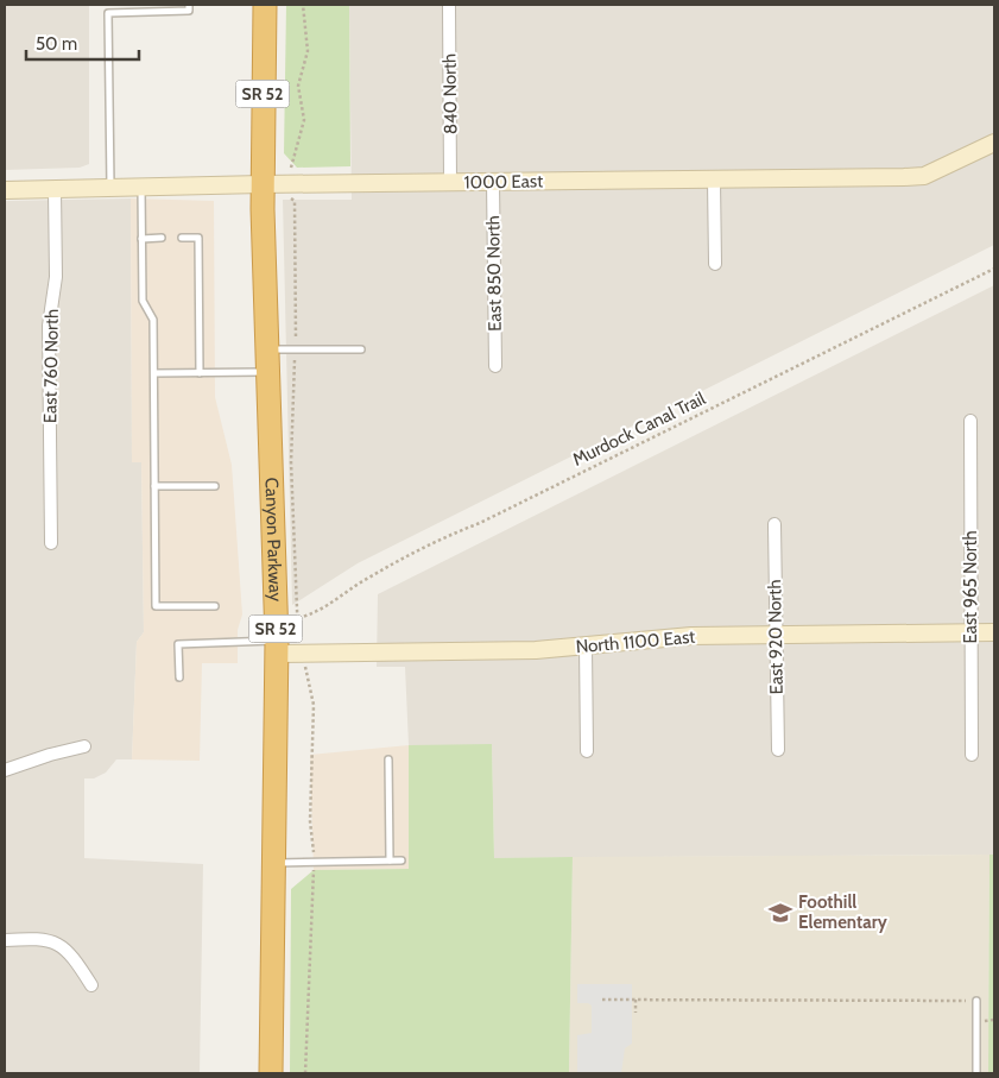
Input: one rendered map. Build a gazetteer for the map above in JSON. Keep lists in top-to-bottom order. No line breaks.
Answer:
{"streets":{"highway":["SR 52","Canyon Parkway"],"street":["840 North","1000 East","East 850 North","East 760 North","East 965 North","East 920 North","North 1100 East"],"path":["Murdock Canal Trail"]},"crossings":[["840 North","1000 East"],["1000 East","East 850 North"],["1000 East","East 760 North"],["1000 East","Canyon Parkway"],["Canyon Parkway","North 1100 East"],["East 965 North","North 1100 East"],["East 920 North","North 1100 East"]],"places":{"school or university":["Foothill Elementary"]},"scale_bar":"50 m"}
